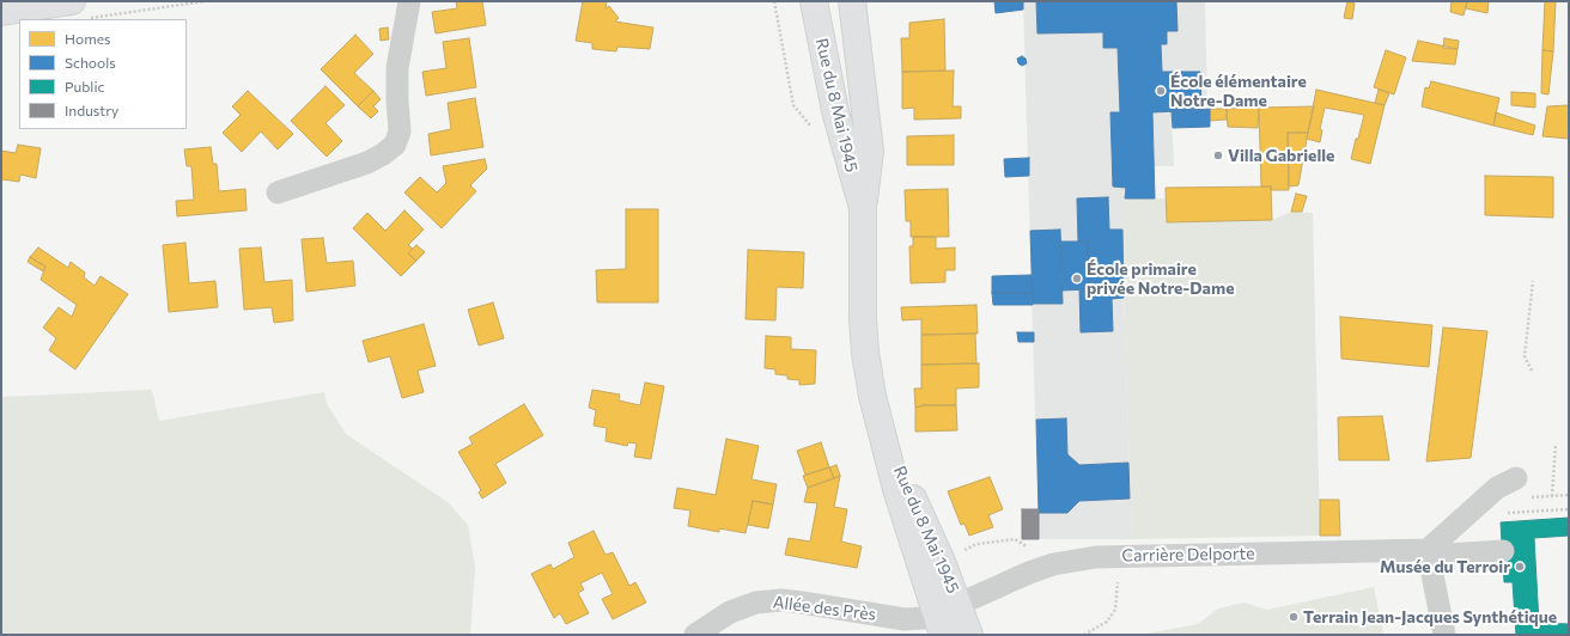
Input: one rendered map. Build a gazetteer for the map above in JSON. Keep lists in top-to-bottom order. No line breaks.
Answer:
{"streets":{"main road":["Rue du 8 Mai 1945"],"street":["Carrière Delporte","Allée des Près"]},"crossings":[["Rue du 8 Mai 1945","Carrière Delporte"],["Rue du 8 Mai 1945","Allée des Près"],["Carrière Delporte","Allée des Près"]],"places":["École élémentaire Notre-Dame","Villa Gabrielle","École primaire privée Notre-Dame","Musée du Terroir","Terrain Jean-Jacques Synthétique"],"legend":["Homes","Schools","Public","Industry"]}
